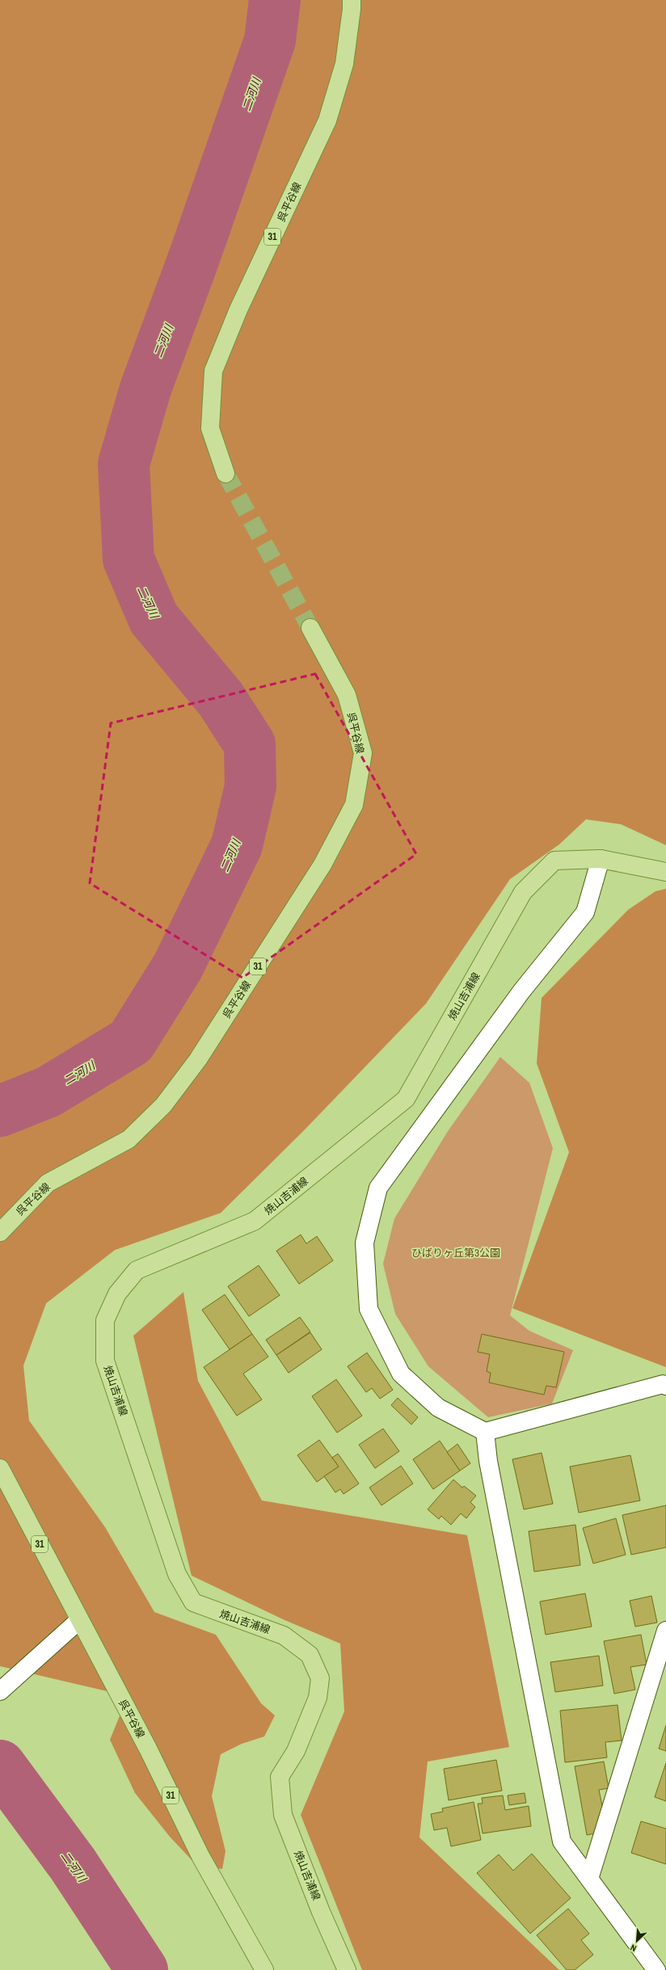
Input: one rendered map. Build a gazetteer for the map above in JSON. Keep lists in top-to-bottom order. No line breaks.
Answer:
{"streets":{"main road":["呉平谷線","31","焼山吉浦線"]},"water":["二河川"],"parks":["ひばりヶ丘第3公園"],"north":"bottom left"}
